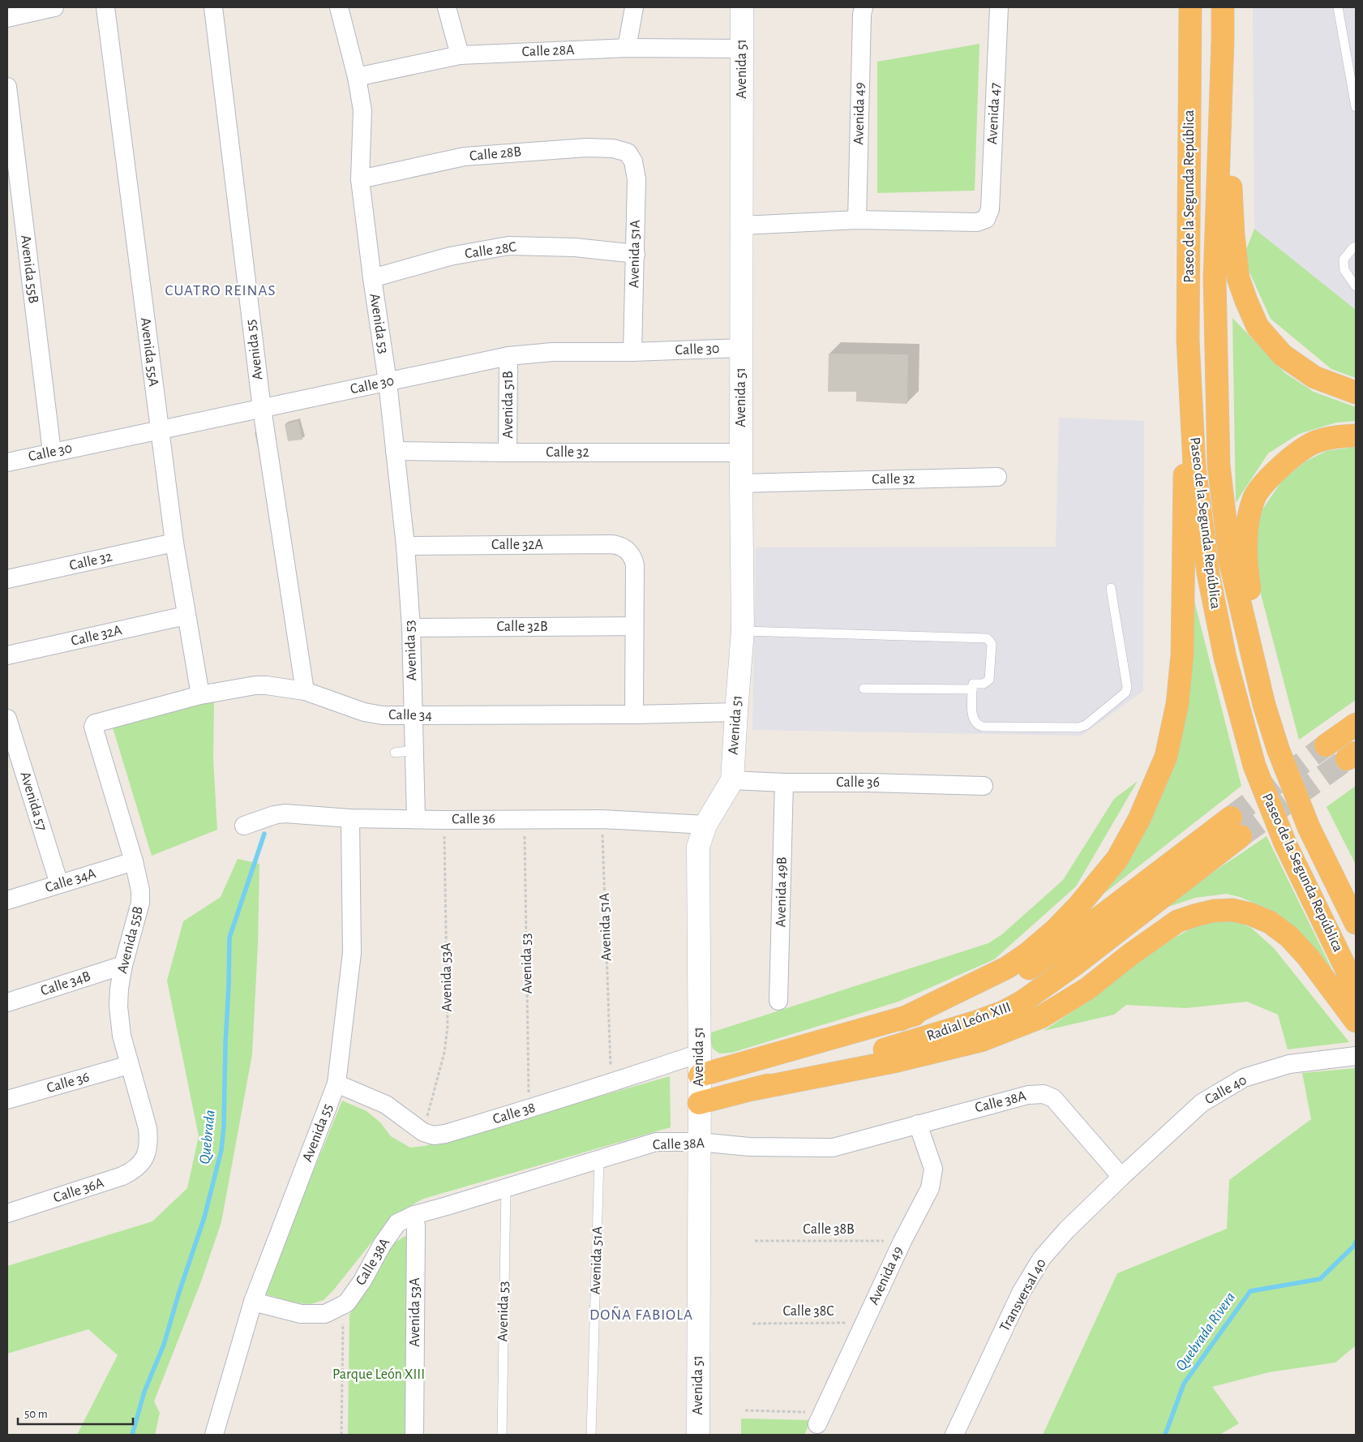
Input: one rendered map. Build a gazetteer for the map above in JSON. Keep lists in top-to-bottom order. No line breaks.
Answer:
{"streets":{"highway":["Paseo de la Segunda República","Radial León XIII"],"street":["Calle 28A","Avenida 51","Avenida 49","Avenida 47","Calle 28B","Calle 28C","Avenida 51A","Avenida 55B","Avenida 53","Avenida 55","Calle 30","Avenida 55A","Avenida 51B","Calle 32","Calle 32A","Calle 32B","Calle 34","Calle 36","Avenida 57","Calle 34A","Avenida 49B","Avenida 53A","Calle 34B","Calle 40","Calle 38A","Calle 38","Calle 36A","Transversal 40"],"path":["Calle 38B","Calle 38C"]},"crossings":[["Calle 28A","Avenida 51"],["Calle 28A","Avenida 53"],["Avenida 51","Calle 30"],["Avenida 51","Calle 32"],["Avenida 51","Calle 34"],["Avenida 51","Calle 36"],["Avenida 51","Radial León XIII"],["Avenida 51","Calle 38A"],["Avenida 51","Calle 38"],["Avenida 49","Avenida 47"],["Avenida 49","Calle 38A"],["Avenida 49","Calle 38B"],["Avenida 49","Calle 38C"],["Calle 28B","Avenida 51A"],["Calle 28B","Avenida 53"],["Calle 28C","Avenida 51A"],["Calle 28C","Avenida 53"],["Avenida 51A","Calle 30"],["Avenida 51A","Calle 36"],["Avenida 51A","Calle 38A"],["Avenida 51A","Calle 38"],["Avenida 55B","Calle 30"],["Avenida 55B","Calle 34"],["Avenida 55B","Calle 36"],["Avenida 55B","Calle 34A"],["Avenida 55B","Calle 34B"],["Avenida 55B","Calle 36A"],["Avenida 53","Calle 30"],["Avenida 53","Calle 32"],["Avenida 53","Calle 32A"],["Avenida 53","Calle 32B"],["Avenida 53","Calle 34"],["Avenida 53","Calle 36"],["Avenida 53","Calle 38A"],["Avenida 53","Calle 38"],["Avenida 55","Calle 30"],["Avenida 55","Calle 34"],["Avenida 55","Calle 36"],["Avenida 55","Calle 38A"],["Calle 30","Avenida 55A"],["Calle 30","Avenida 51B"],["Avenida 55A","Calle 32"],["Avenida 55A","Calle 32A"],["Avenida 55A","Calle 34"],["Avenida 51B","Calle 32"],["Calle 32A","Calle 32B"],["Calle 36","Avenida 49B"],["Calle 36","Avenida 53A"],["Avenida 57","Calle 34A"],["Avenida 53A","Calle 38A"],["Avenida 53A","Calle 38"],["Calle 40","Calle 38A"],["Calle 40","Transversal 40"],["Calle 38A","Transversal 40"]],"districts":["CUATRO REINAS","DOÑA FABIOLA"],"water":["Quebrada","Quebrada Rivera"],"parks":["Parque León XIII"],"scale_bar":"50 m"}
